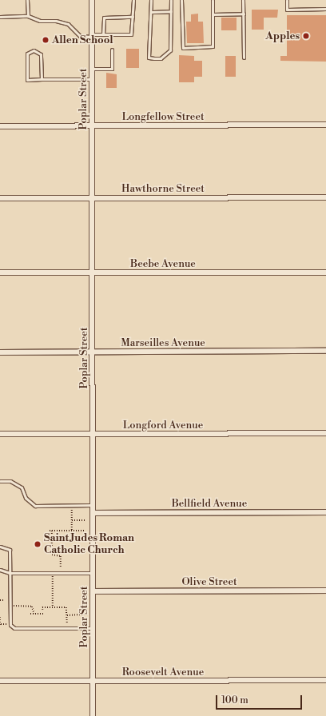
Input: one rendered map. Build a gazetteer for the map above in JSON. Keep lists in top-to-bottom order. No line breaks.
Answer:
{"streets":{"street":["Poplar Street","Longfellow Street","Hawthorne Street","Beebe Avenue","Marseilles Avenue","Longford Avenue","Bellfield Avenue","Olive Street","Roosevelt Avenue"]},"crossings":[["Poplar Street","Longfellow Street"],["Poplar Street","Hawthorne Street"],["Poplar Street","Beebe Avenue"],["Poplar Street","Marseilles Avenue"],["Poplar Street","Longford Avenue"],["Poplar Street","Bellfield Avenue"],["Poplar Street","Olive Street"],["Poplar Street","Roosevelt Avenue"]],"places":["Apples","Allen School","Saint Judes Roman Catholic Church"],"scale_bar":"100 m"}
